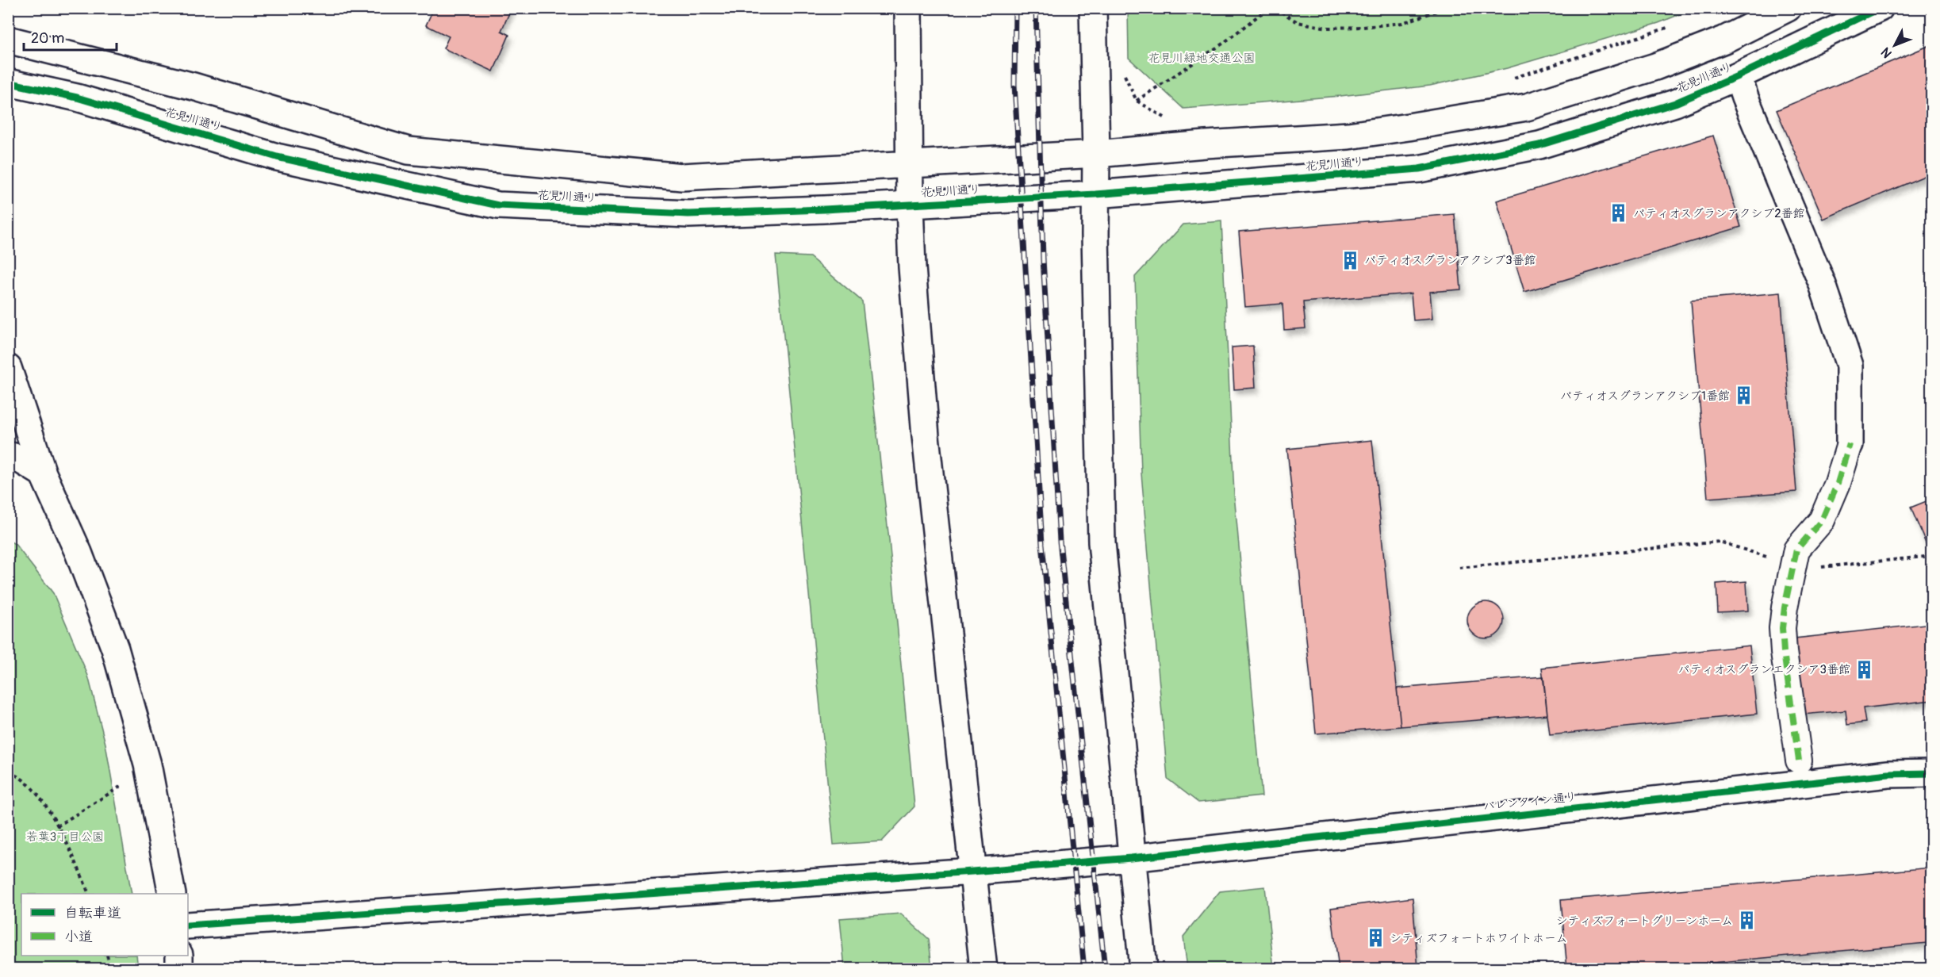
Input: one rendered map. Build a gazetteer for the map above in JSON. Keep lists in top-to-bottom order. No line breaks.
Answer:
{"streets":{"street":["花見川通り","バレンタイン通り"]},"parks":["花見川緑地交通公園","若葉3丁目公園"],"places":{"building":["パティオスグランアクシブ2番館","パティオスグランアクシブ3番館","パティオスグランアクシブ1番館","パティオスグランエクシア3番館","シティズフォートグリーンホーム","シティズフォートホワイトホーム"]},"legend":["自転車道","小道"],"scale_bar":"20 m","north":"bottom left"}
